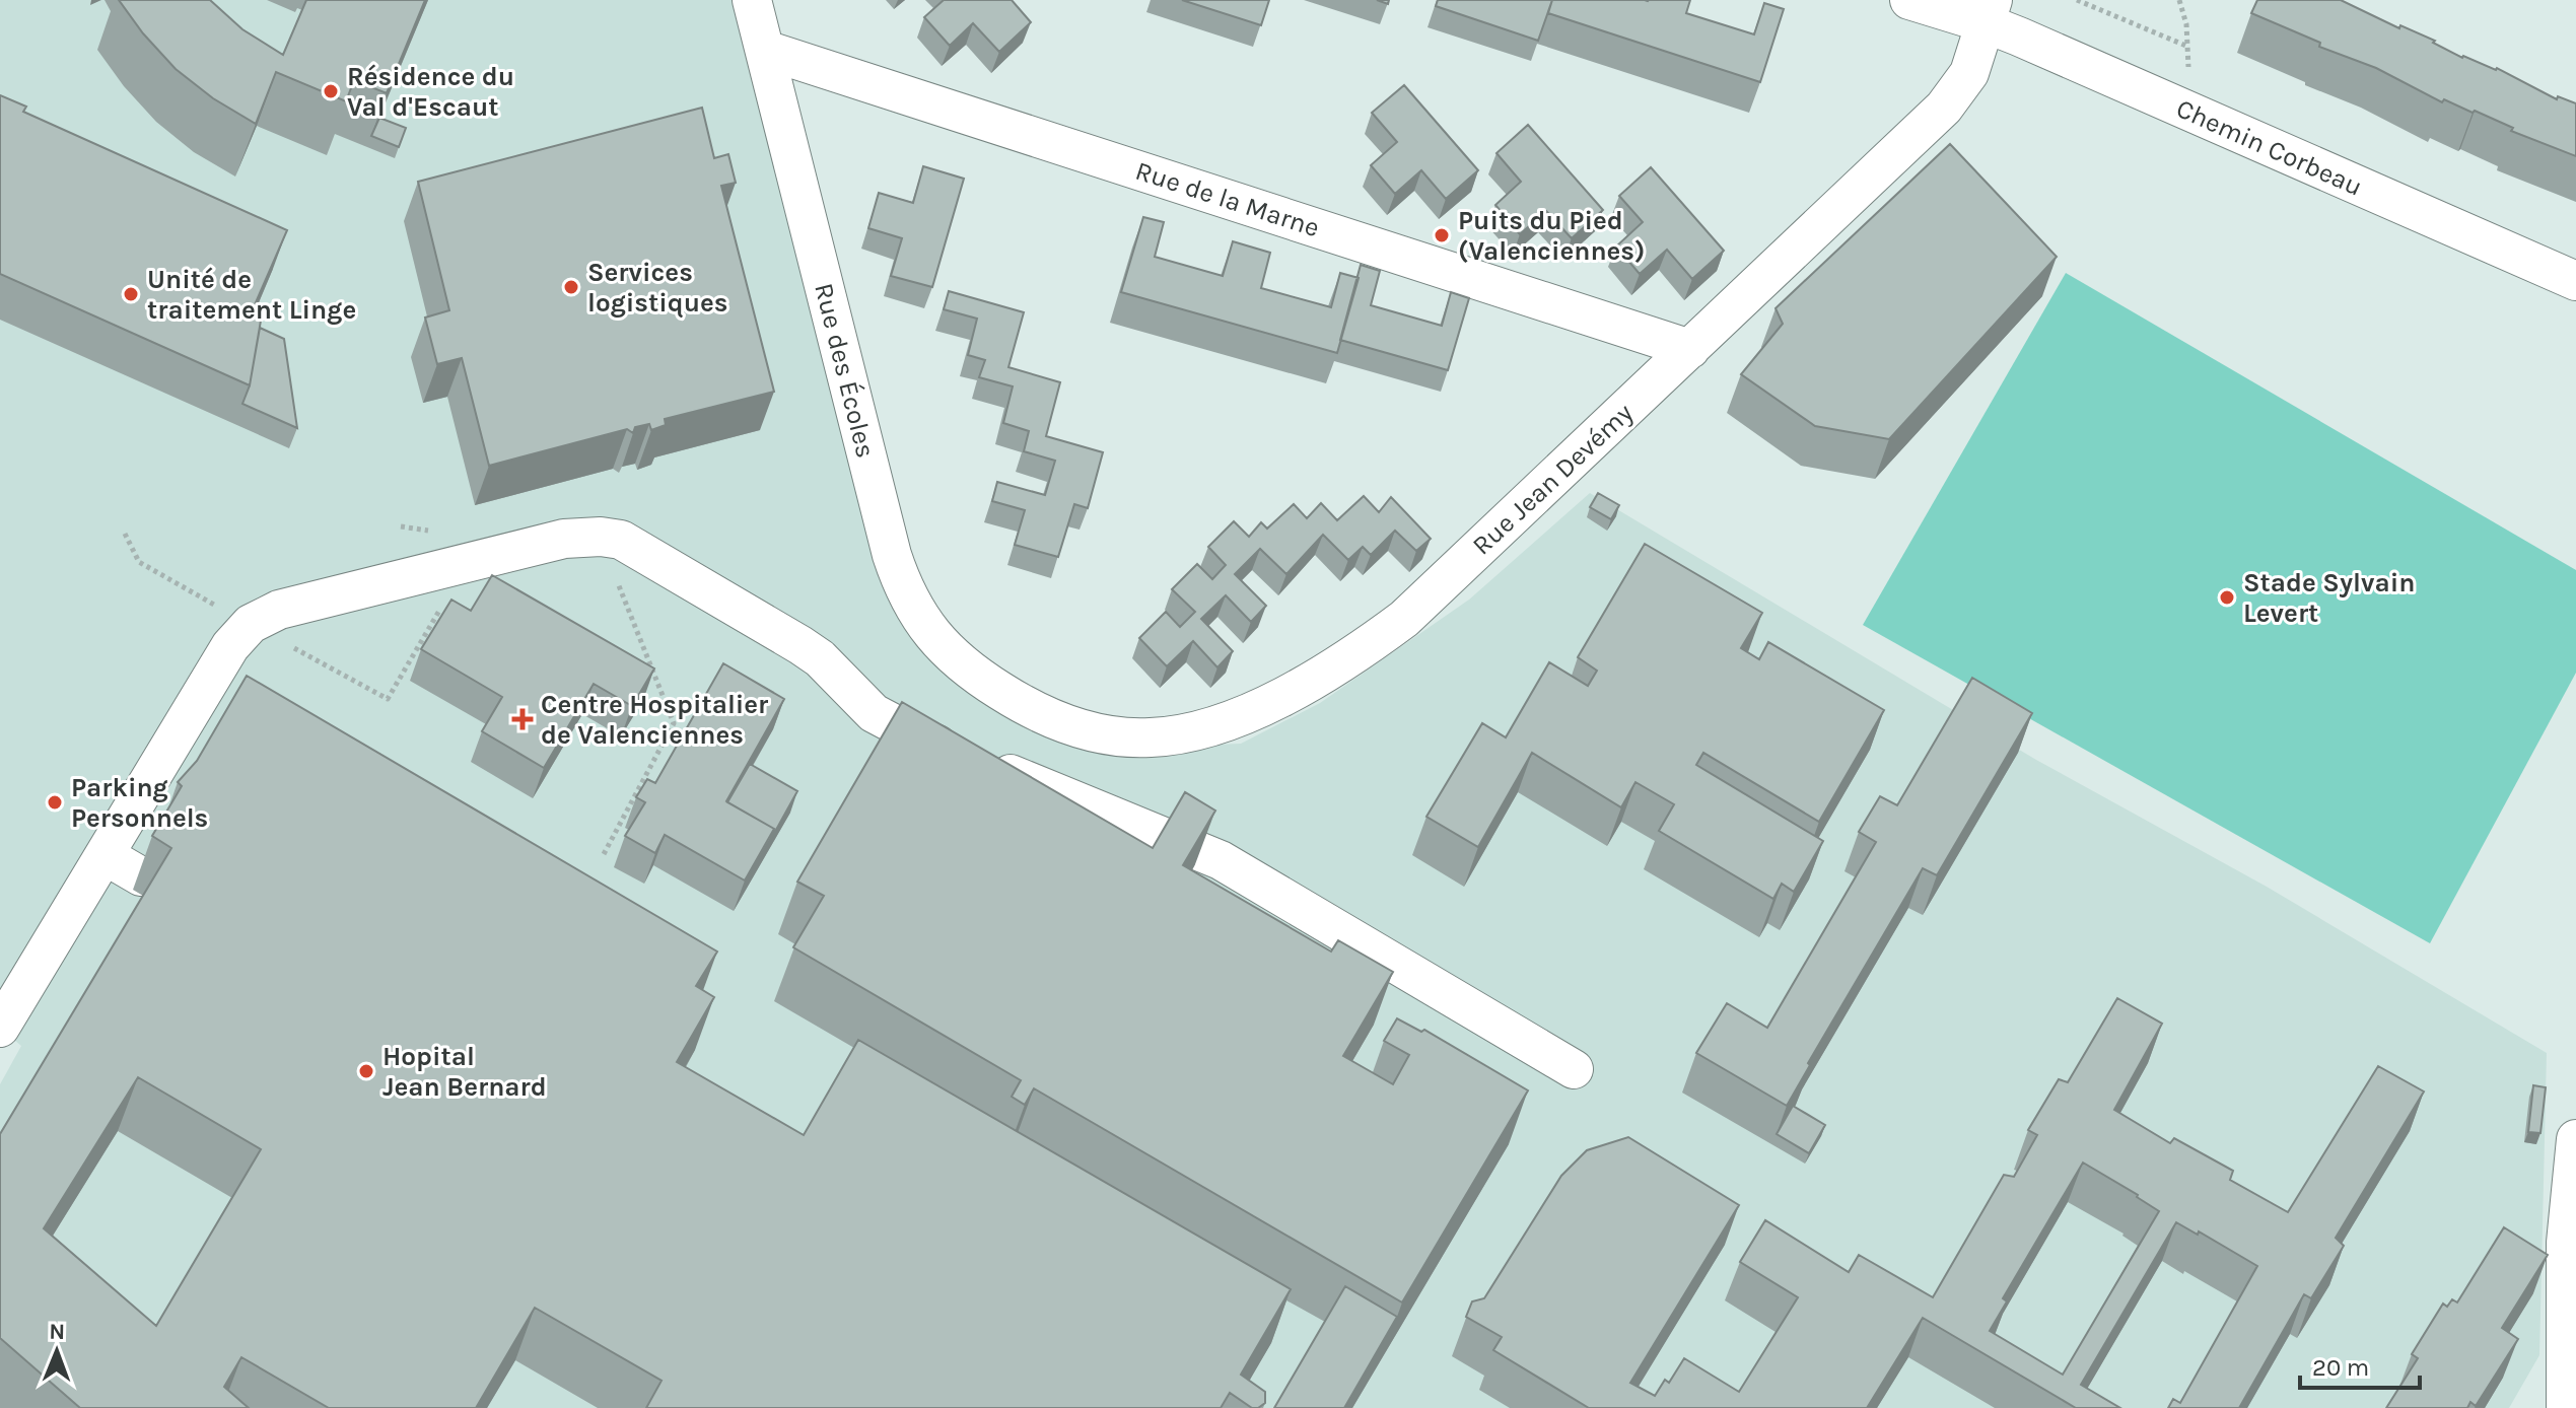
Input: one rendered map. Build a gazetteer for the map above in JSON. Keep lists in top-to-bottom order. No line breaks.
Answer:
{"streets":{"street":["Chemin Corbeau","Rue de la Marne","Rue des Écoles","Rue Jean Devémy"]},"crossings":[["Chemin Corbeau","Rue Jean Devémy"],["Rue de la Marne","Rue des Écoles"],["Rue de la Marne","Rue Jean Devémy"],["Rue des Écoles","Rue Jean Devémy"]],"places":{"other":["Résidence du Val d'Escaut","Puits du Pied (Valenciennes)","Services logistiques","Unité de traitement Linge","Stade Sylvain Levert","Parking Personnels","Hopital Jean Bernard"],"health":["Centre Hospitalier de Valenciennes"]},"scale_bar":"20 m","north":"top"}
